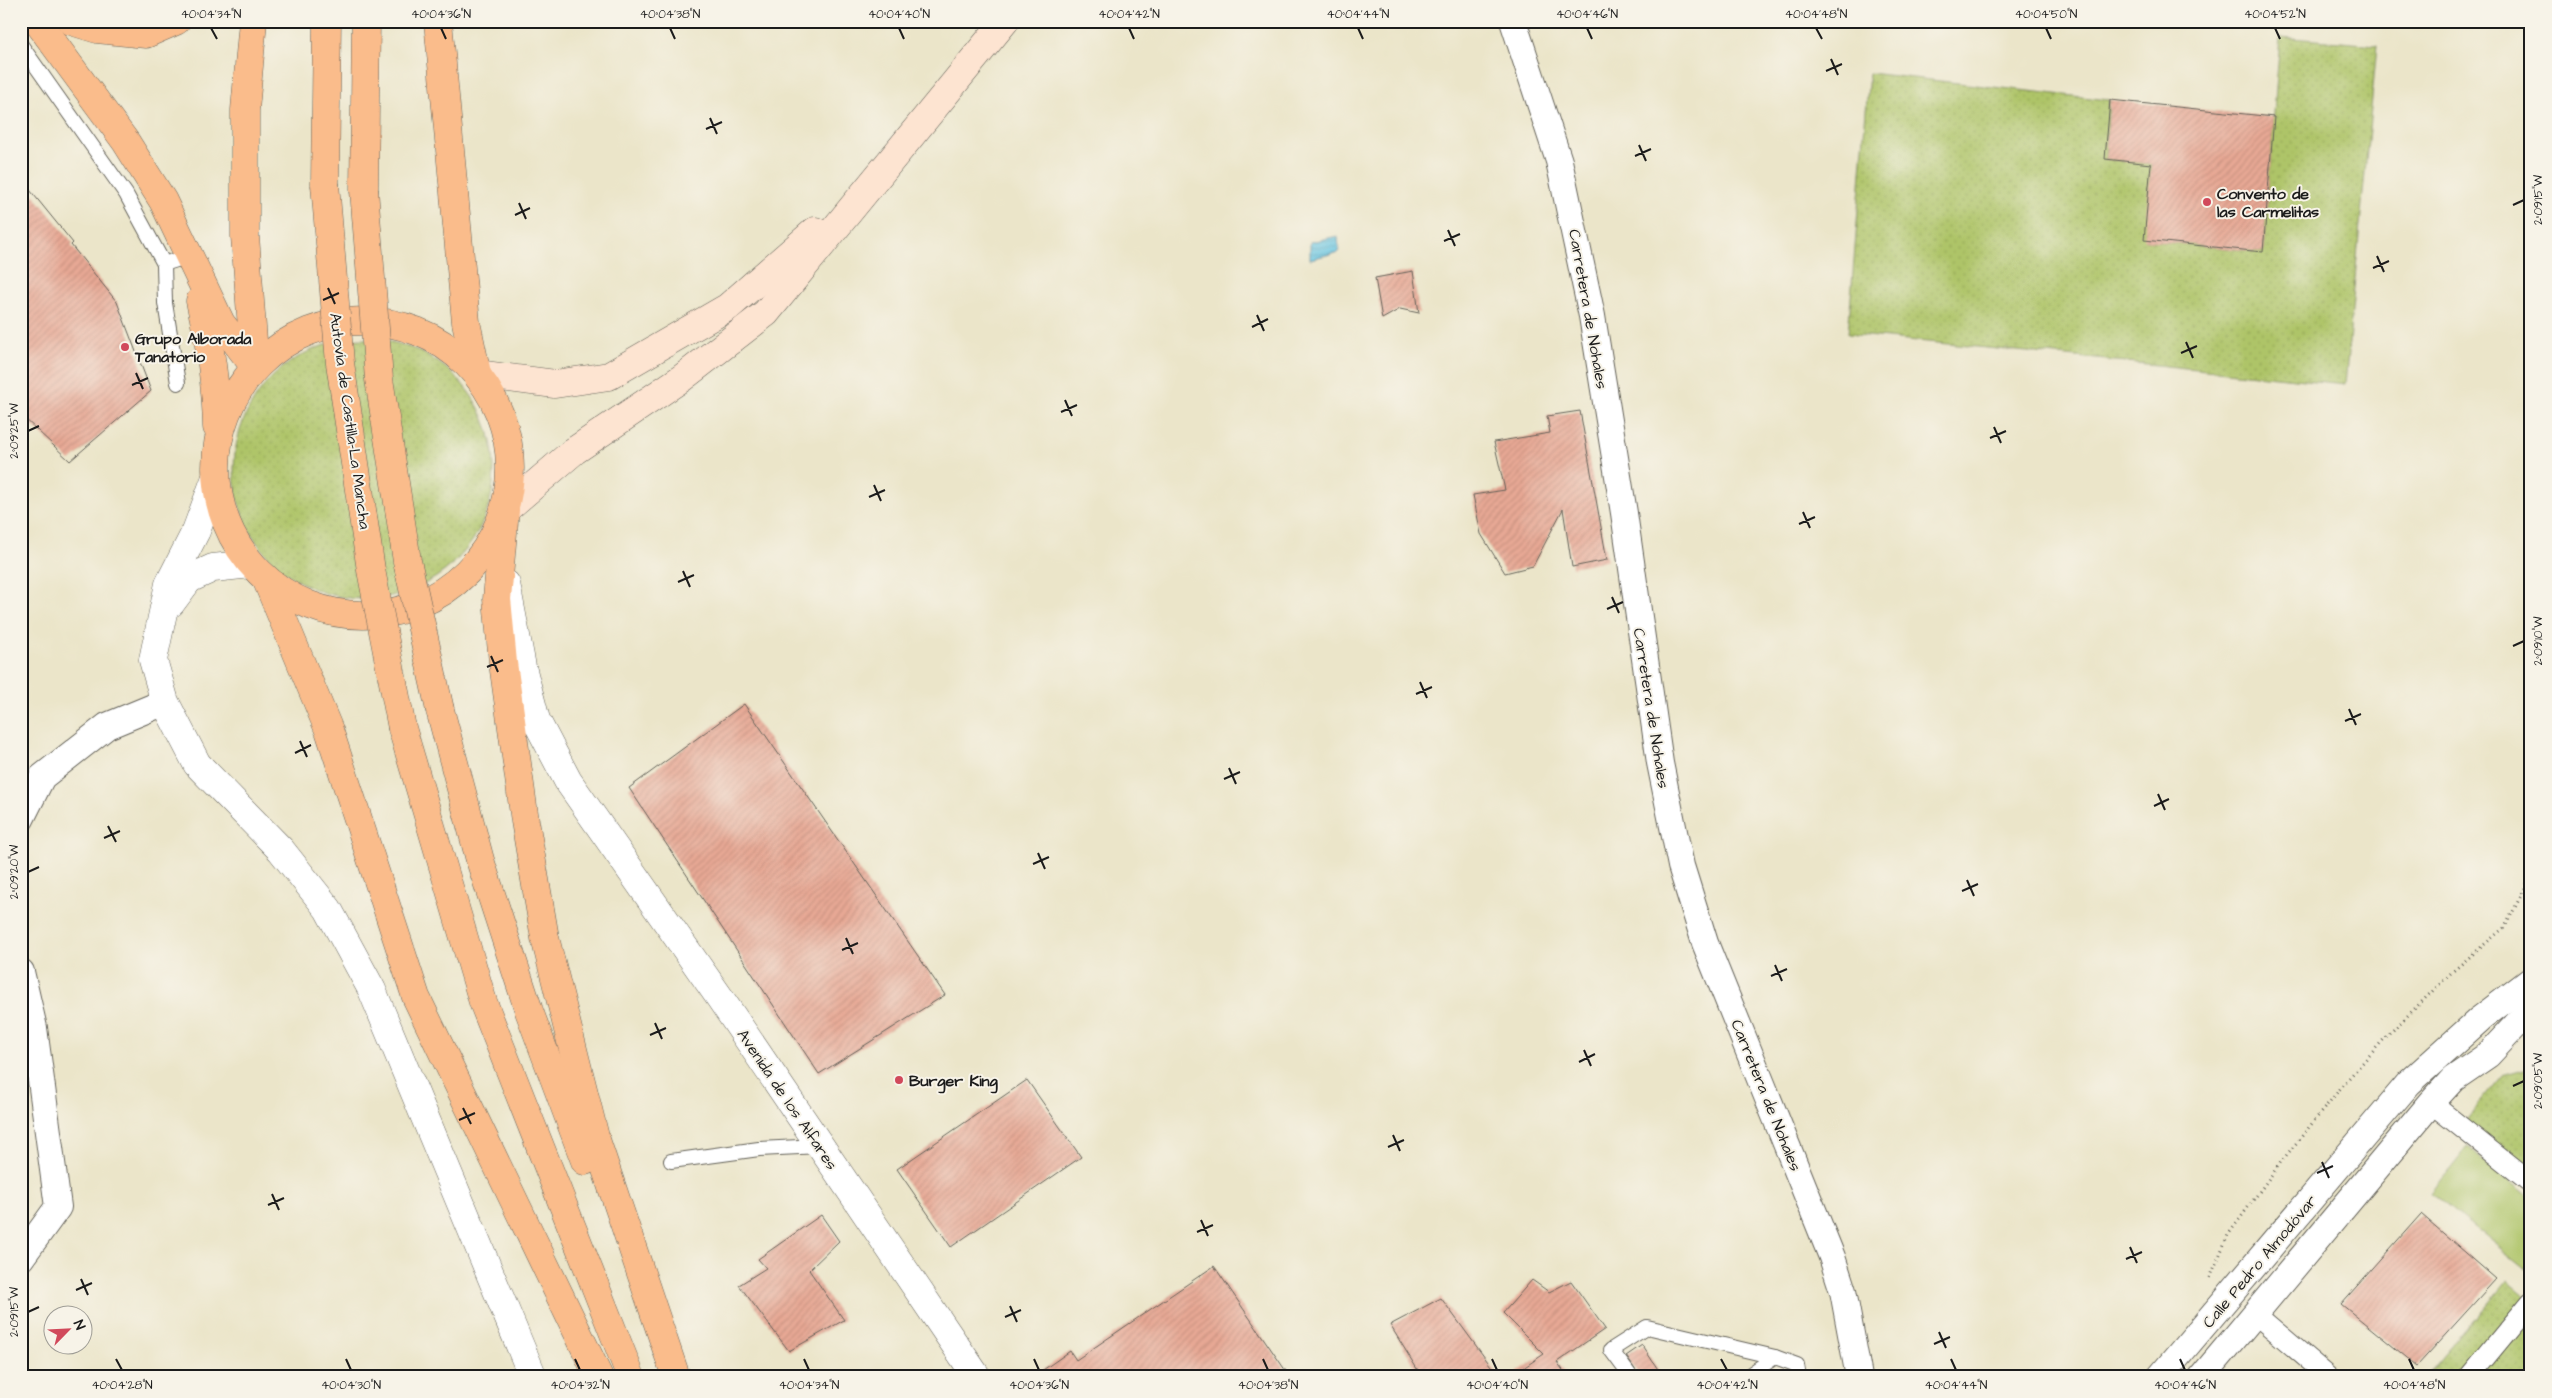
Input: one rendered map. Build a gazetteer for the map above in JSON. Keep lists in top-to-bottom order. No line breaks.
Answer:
{"streets":{"highway":["Autovía de Castilla-La Mancha"],"street":["Carretera de Nohales","Avenida de los Alfares","Calle Pedro Almodóvar"]},"places":["Convento de las Carmelitas","Grupo Alborada Tanatorio","Burger King"],"north":"top right","coordinates":["40°04'34\"N","40°04'36\"N","40°04'38\"N","40°04'40\"N","40°04'42\"N","40°04'44\"N","40°04'46\"N","40°04'48\"N","40°04'50\"N","40°04'52\"N","2°09'15\"W","2°09'25\"W","2°09'10\"W","2°09'20\"W","2°09'05\"W","40°04'28\"N","40°04'30\"N","40°04'32\"N"]}
